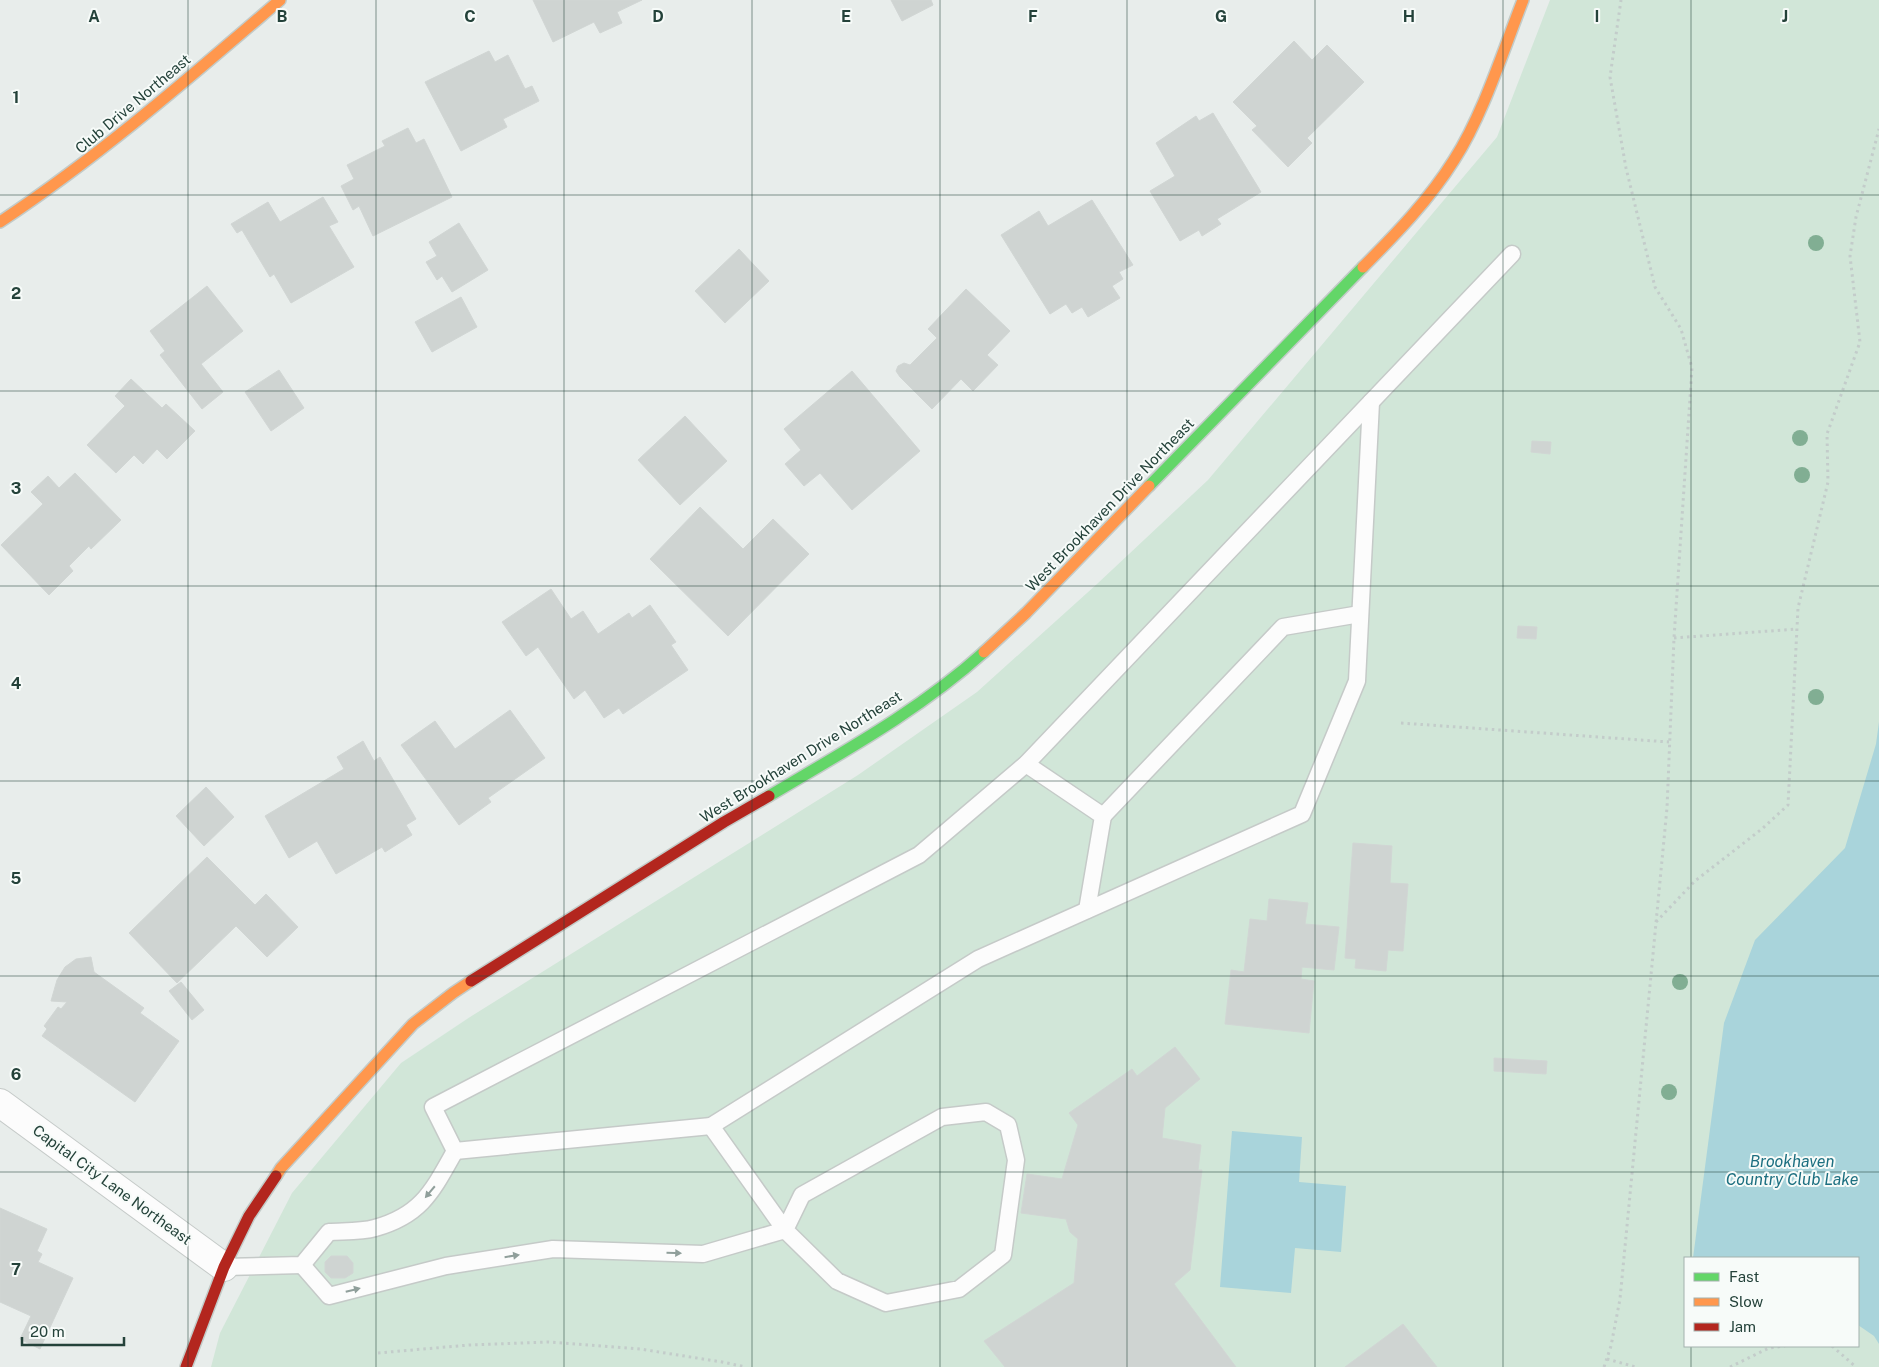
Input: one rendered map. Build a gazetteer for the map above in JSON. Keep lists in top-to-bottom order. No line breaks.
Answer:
{"streets":{"street":["Club Drive Northeast","West Brookhaven Drive Northeast","Capital City Lane Northeast"]},"crossings":[["West Brookhaven Drive Northeast","Capital City Lane Northeast"]],"water":["Brookhaven Country Club Lake"],"legend":["Fast","Slow","Jam"],"scale_bar":"20 m","grid":{"columns":["A","B","C","D","E","F","G","H","I","J"],"rows":["1","2","3","4","5","6","7"]}}
